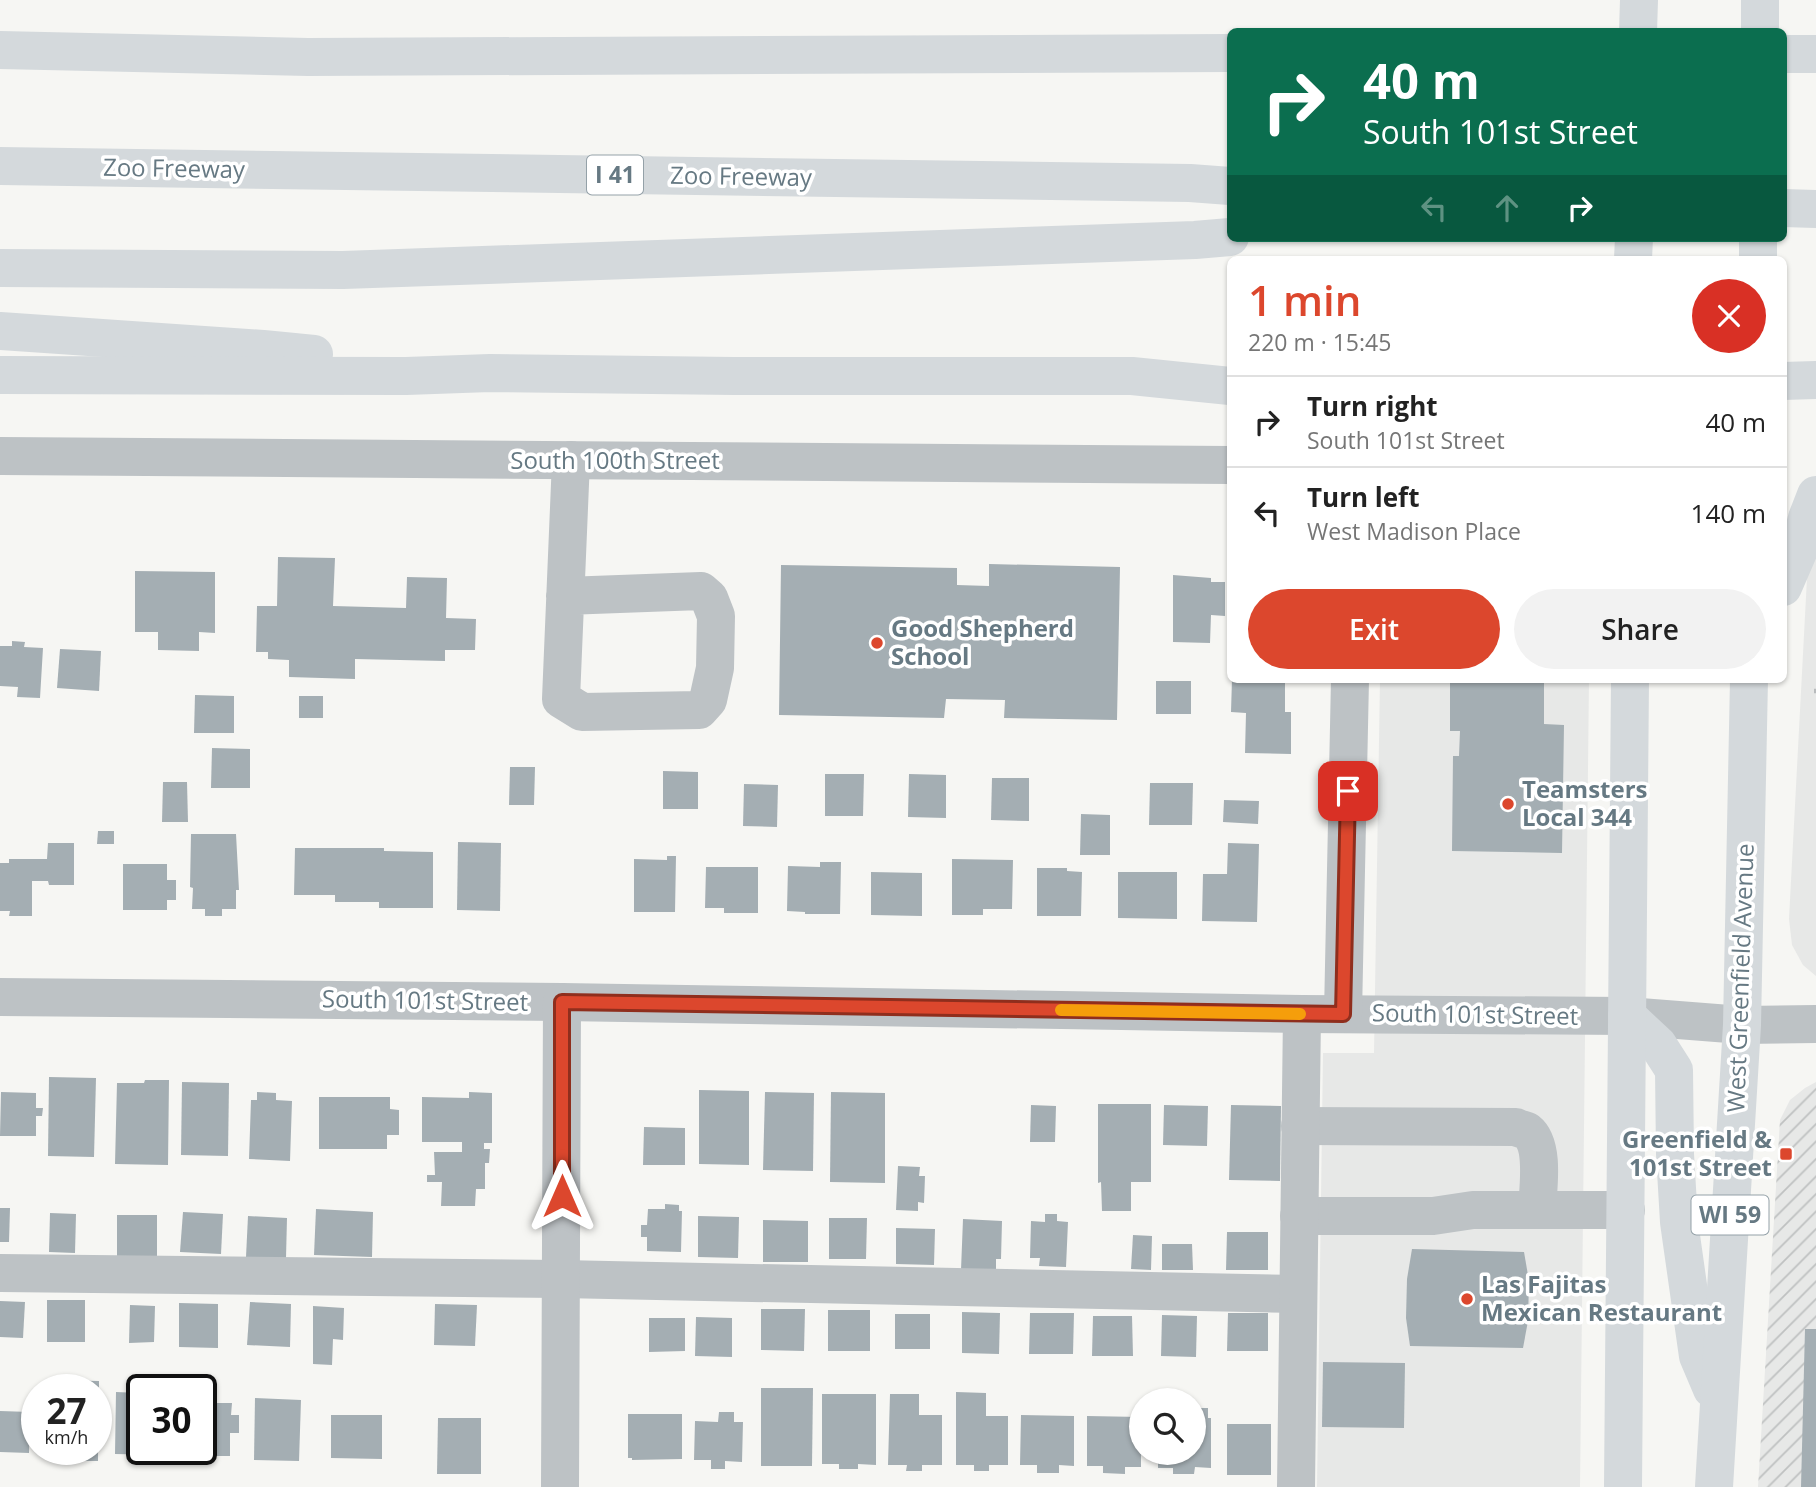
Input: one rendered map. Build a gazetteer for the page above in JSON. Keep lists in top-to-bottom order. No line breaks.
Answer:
{"streets":{"main road":["Zoo Freeway","I 41","West Greenfield Avenue","WI 59"],"street":["South 100th Street","South 101st Street"]},"crossings":[["West Greenfield Avenue","South 101st Street"]],"places":{"other":["Good Shepherd School","Teamsters Local 344","Las Fajitas Mexican Restaurant"],"transit":["Greenfield & 101st Street"]},"page":{"turn":["40 m","South 101st Street"],"heading":["1 min","220 m · 15:45"],"list":[{"name":"Turn right","note":"South 101st Street","value":"40 m"},{"name":"Turn left","note":"West Madison Place","value":"140 m"}],"buttons":["Exit","Share"],"speed":"27 km/h","limit":"30"}}
